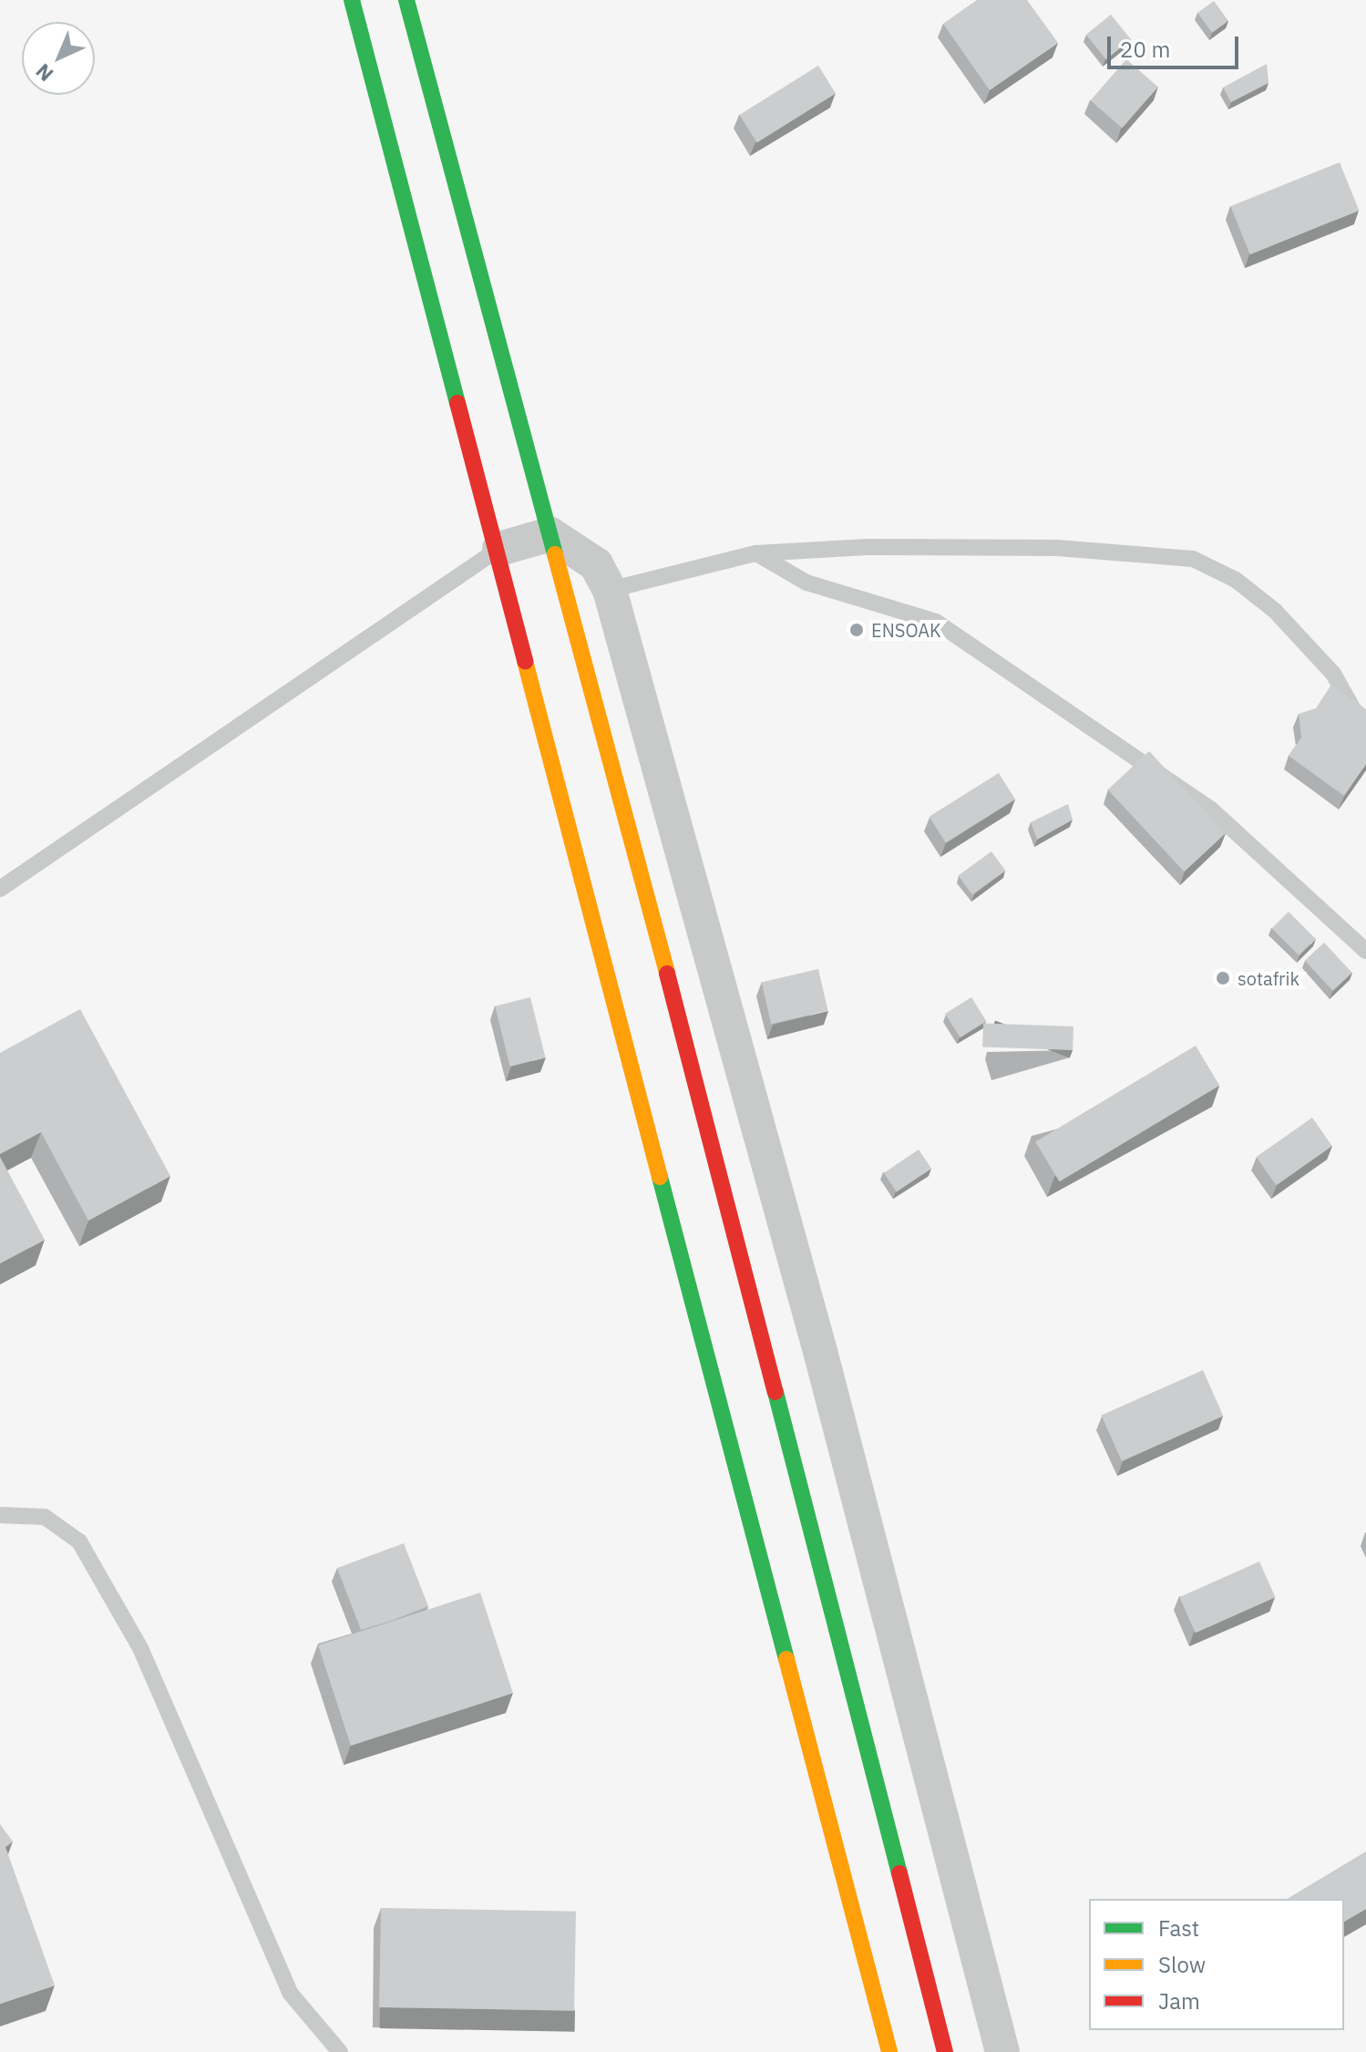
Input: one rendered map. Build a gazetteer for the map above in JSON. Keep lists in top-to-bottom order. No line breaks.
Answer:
{"places":["ENSOAK","sotafrik"],"legend":["Fast","Slow","Jam"],"scale_bar":"20 m","north":"bottom left"}
